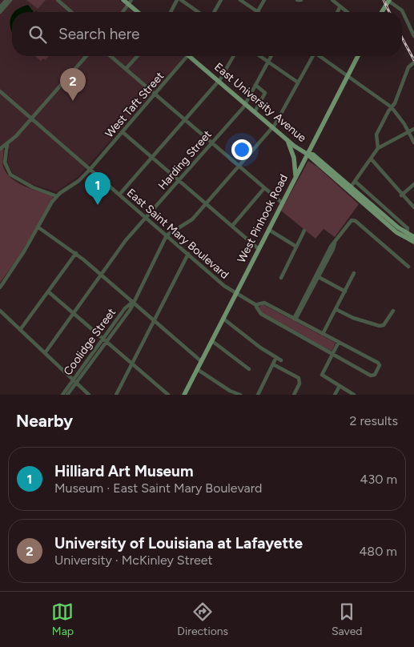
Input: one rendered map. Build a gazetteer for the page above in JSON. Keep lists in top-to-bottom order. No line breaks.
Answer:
{"streets":{"main road":["East University Avenue","West Pinhook Road"],"street":["West Taft Street","Harding Street","East Saint Mary Boulevard","Coolidge Street"]},"crossings":[["East University Avenue","West Taft Street"],["East University Avenue","Harding Street"],["East University Avenue","West Pinhook Road"],["West Taft Street","East Saint Mary Boulevard"],["Harding Street","East Saint Mary Boulevard"],["West Pinhook Road","East Saint Mary Boulevard"],["East Saint Mary Boulevard","Coolidge Street"]],"page":{"search":"Search here","pins":["2","1"],"heading":["Nearby","2 results"],"list":[{"mark":"1","name":"Hilliard Art Museum","note":"Museum · East Saint Mary Boulevard","value":"430 m"},{"mark":"2","name":"University of Louisiana at Lafayette","note":"University · McKinley Street","value":"480 m"}],"nav":["Map","Directions","Saved"]}}
